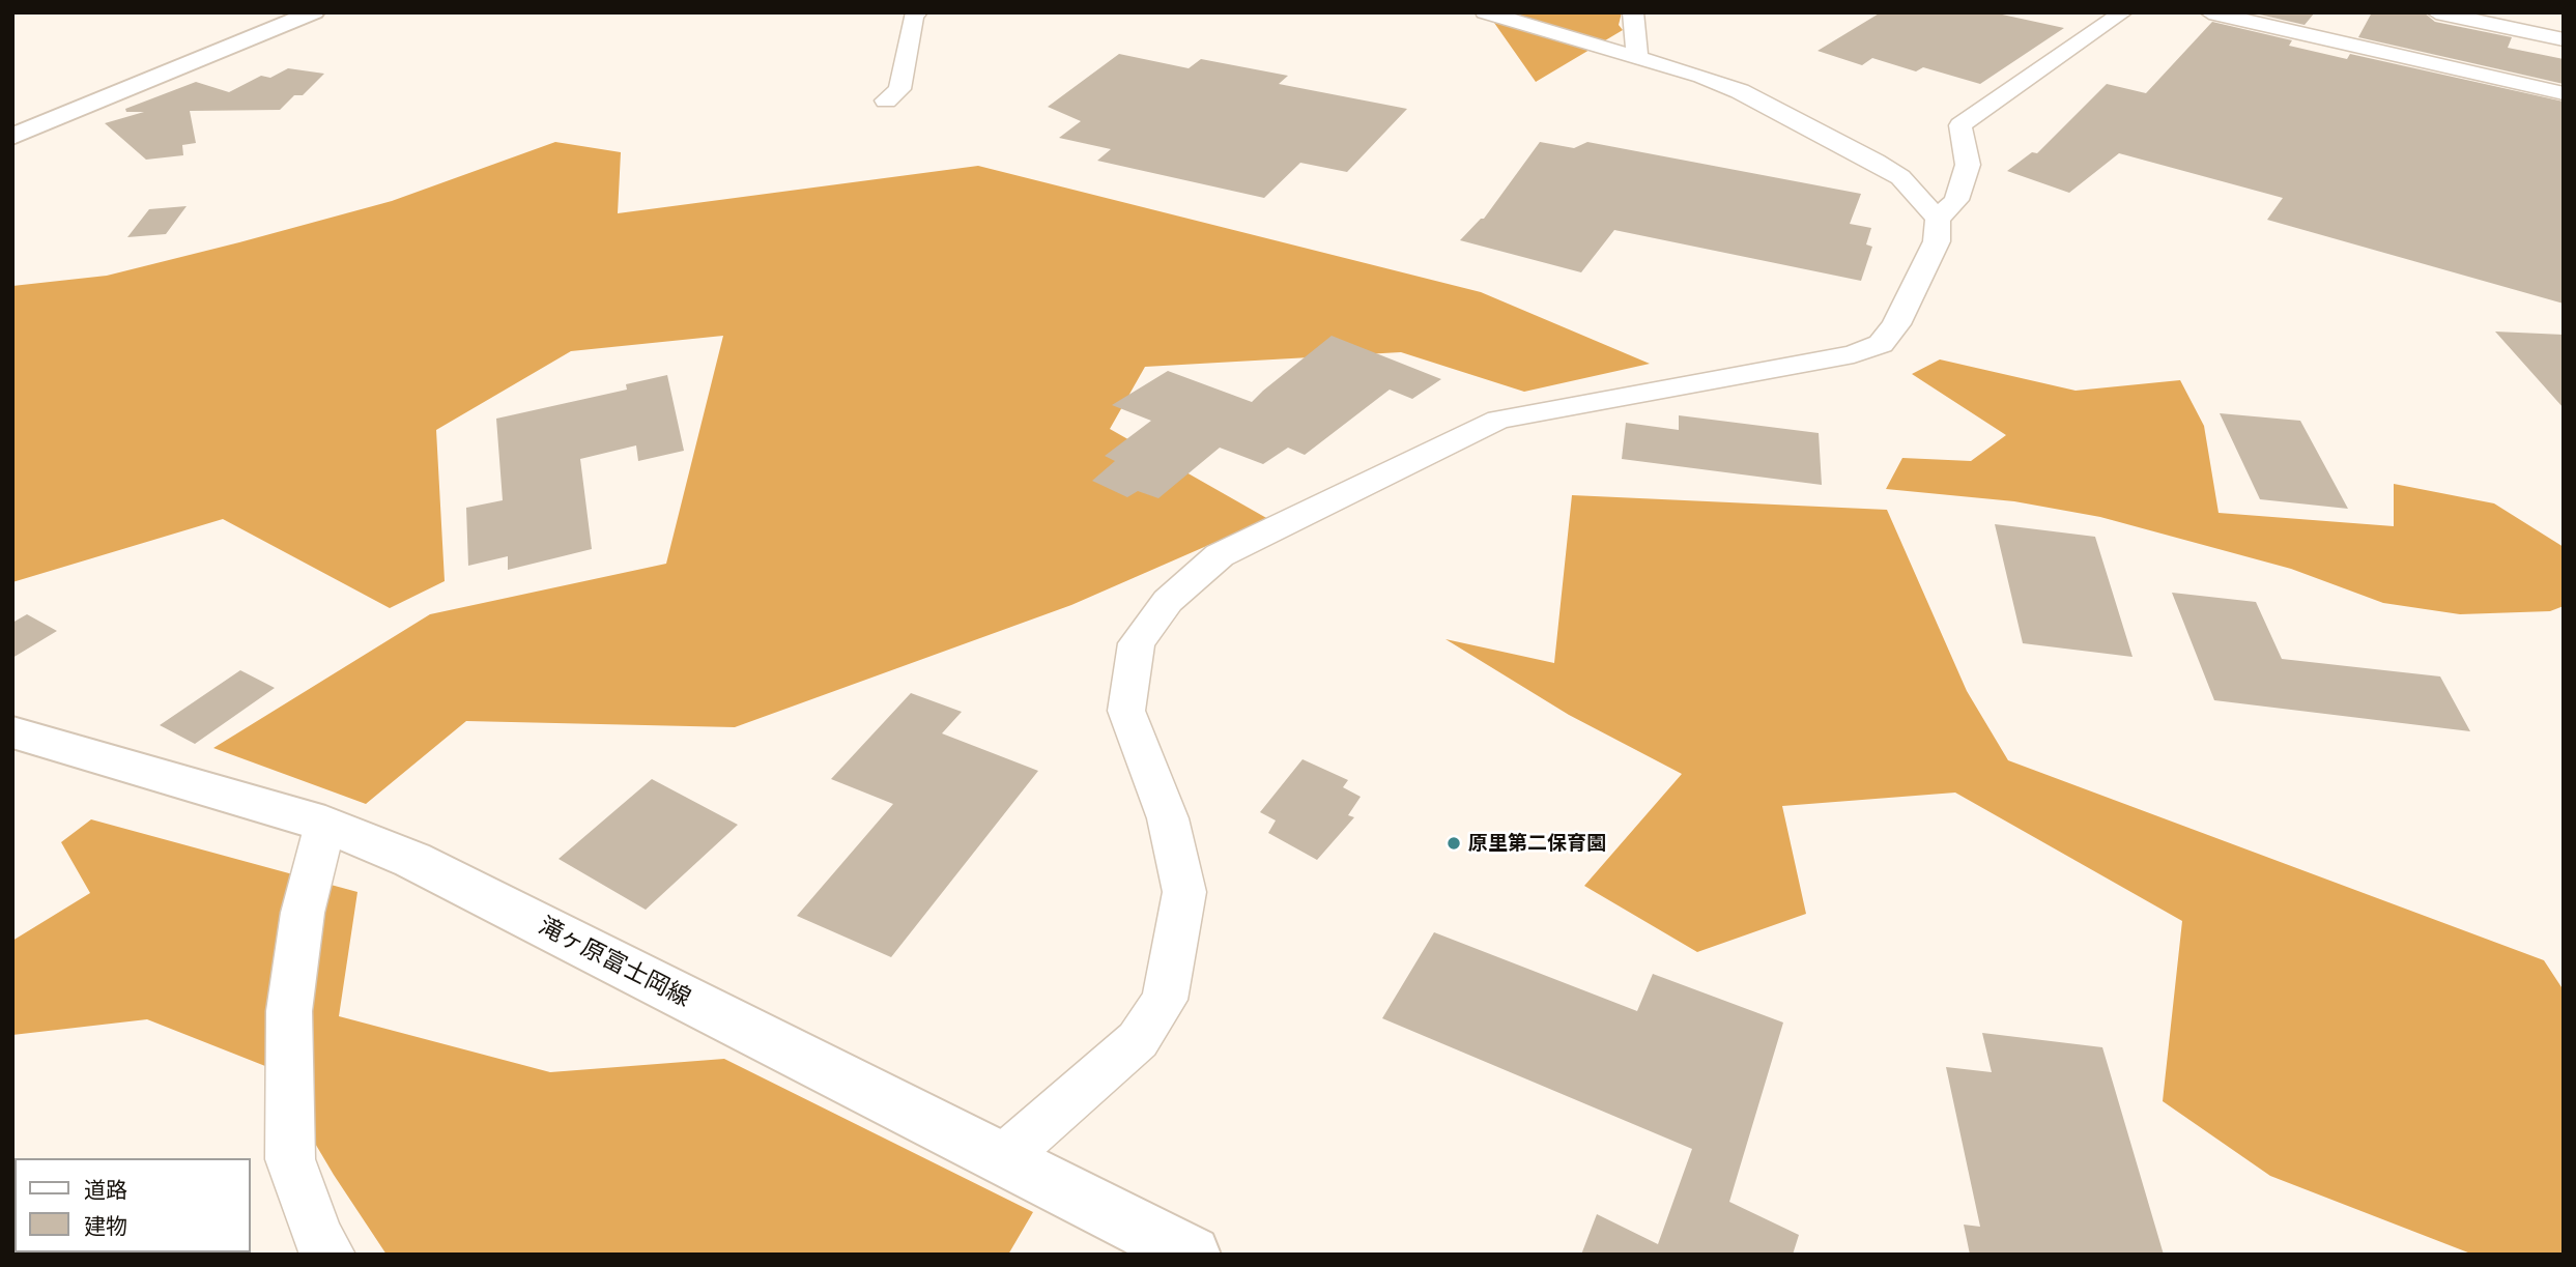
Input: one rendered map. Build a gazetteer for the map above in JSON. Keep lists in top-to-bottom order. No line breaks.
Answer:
{"streets":{"main road":["滝ヶ原富士岡線"]},"places":["原里第二保育園"],"legend":["道路","建物"]}
